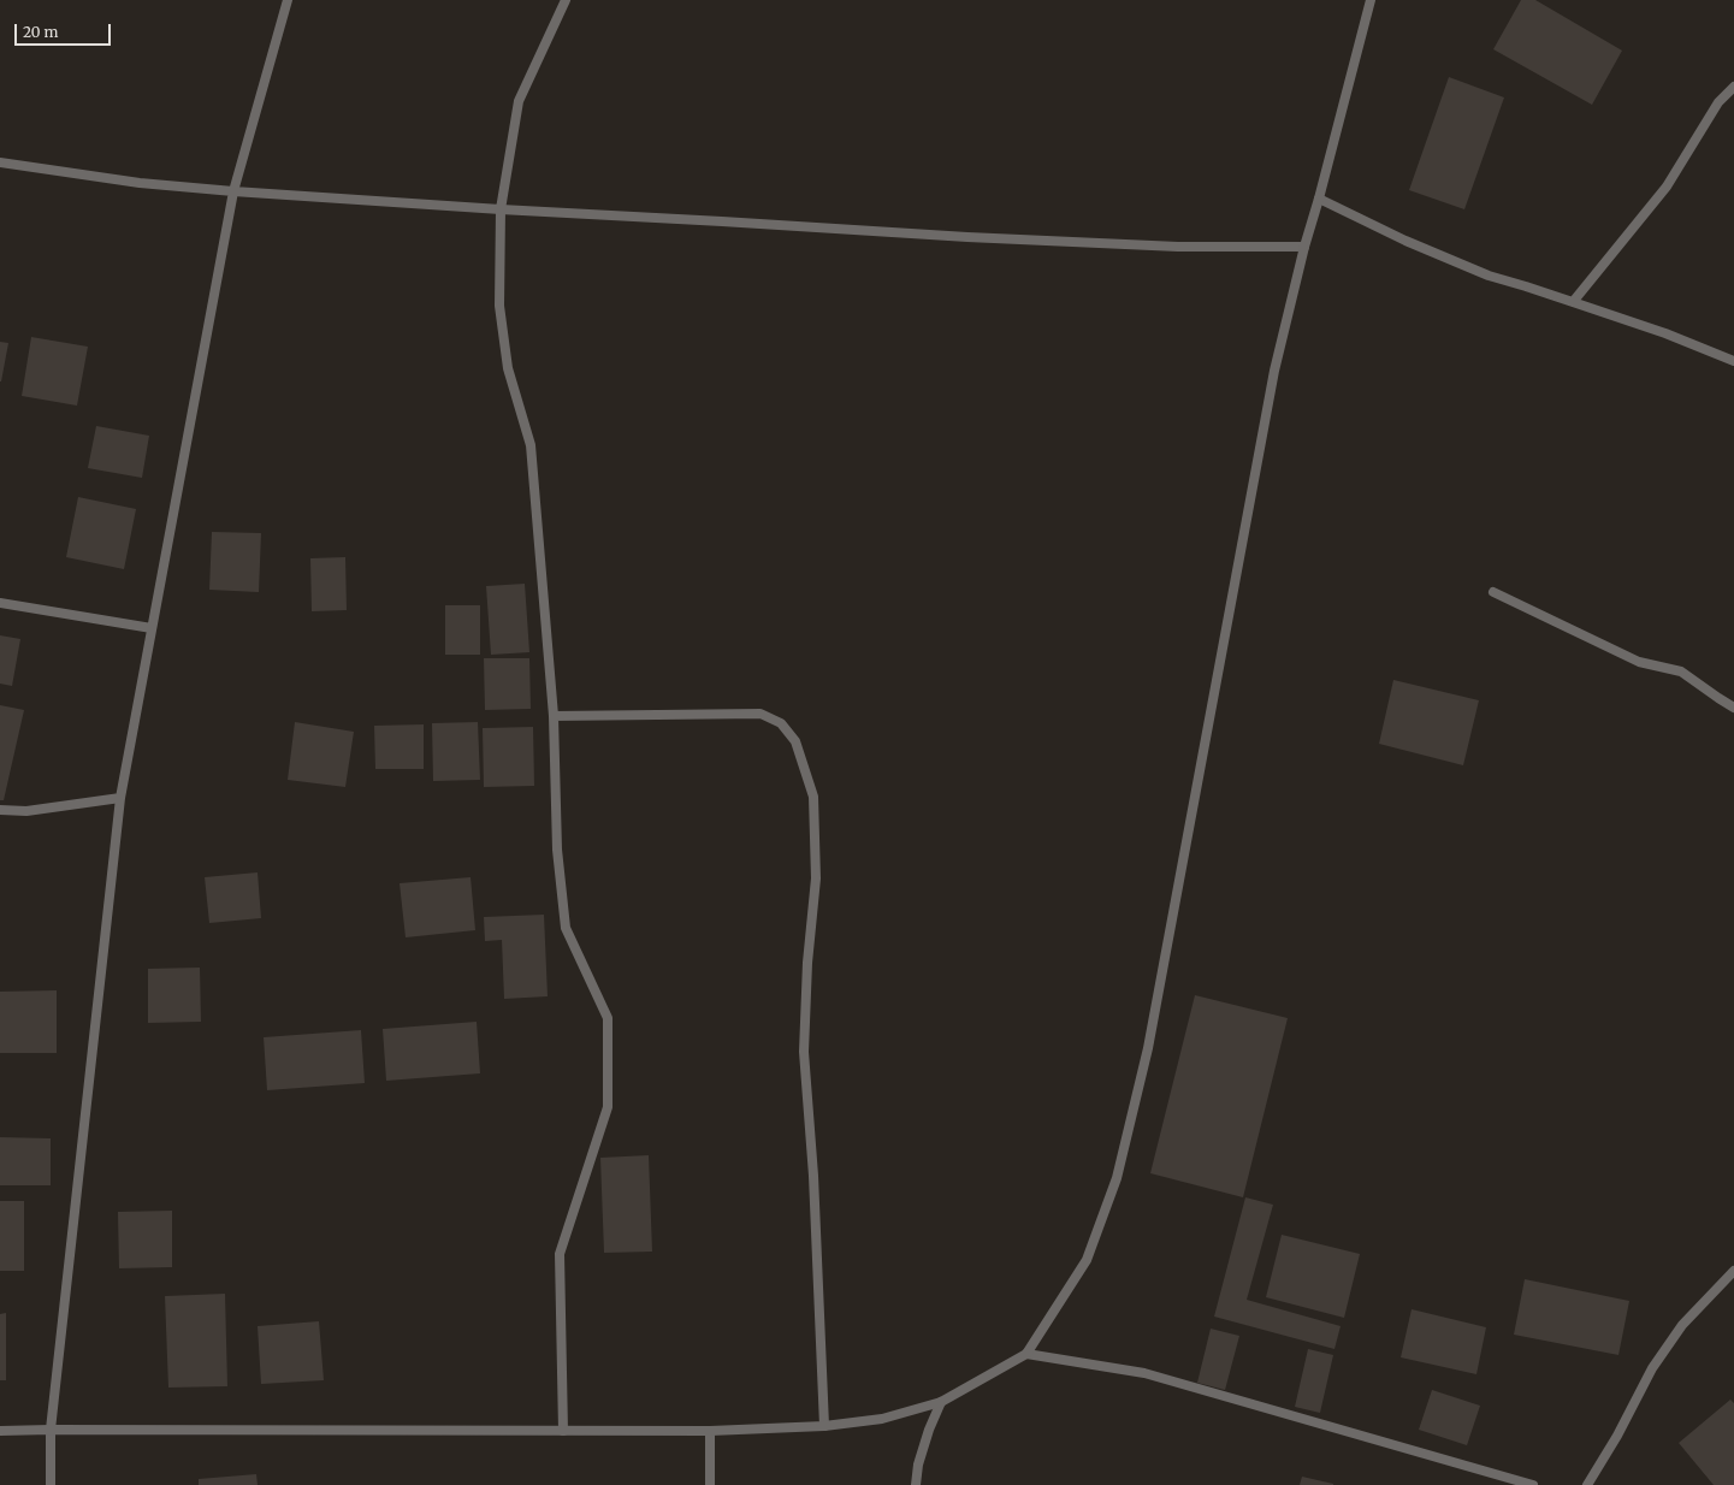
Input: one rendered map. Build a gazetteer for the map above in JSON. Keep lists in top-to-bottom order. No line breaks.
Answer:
{"scale_bar":"20 m"}
